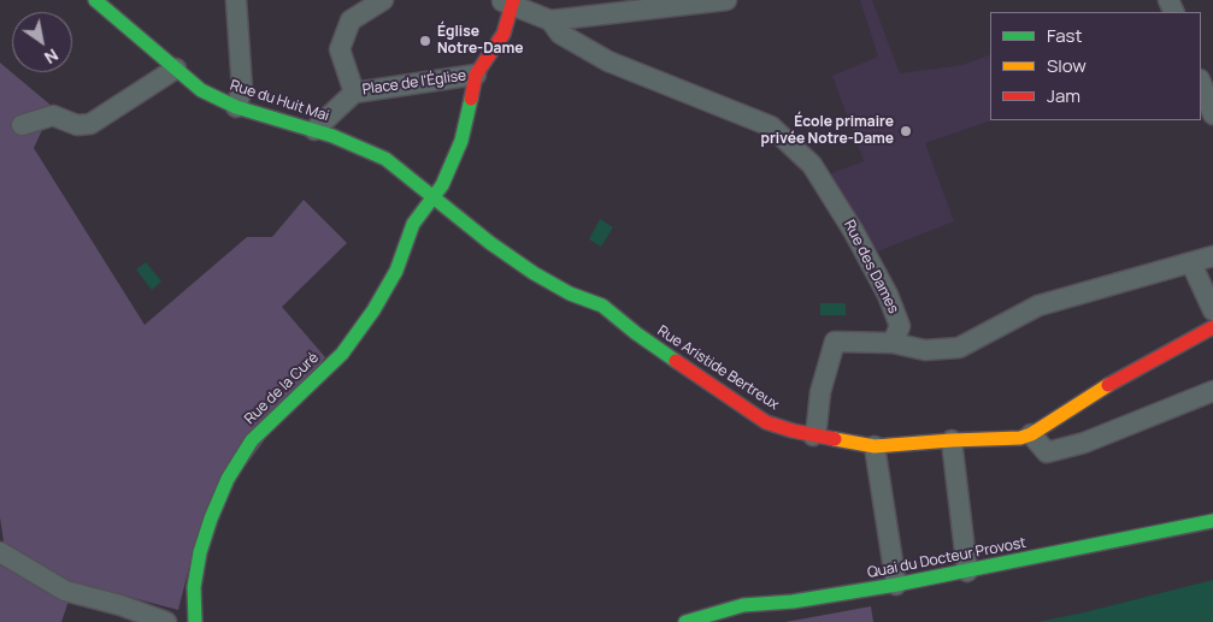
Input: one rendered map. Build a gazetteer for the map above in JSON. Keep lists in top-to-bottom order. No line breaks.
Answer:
{"streets":{"street":["Place de l'Église","Rue du Huit Mai","Rue des Dames","Rue Aristide Bertreux","Rue de la Curé","Quai du Docteur Provost"]},"crossings":[["Place de l'Église","Rue du Huit Mai"],["Place de l'Église","Rue Aristide Bertreux"],["Place de l'Église","Rue de la Curé"],["Rue du Huit Mai","Rue Aristide Bertreux"],["Rue du Huit Mai","Rue de la Curé"],["Rue Aristide Bertreux","Rue de la Curé"]],"places":["Église Notre-Dame","École primaire privée Notre-Dame"],"legend":["Fast","Slow","Jam"],"north":"bottom right"}
